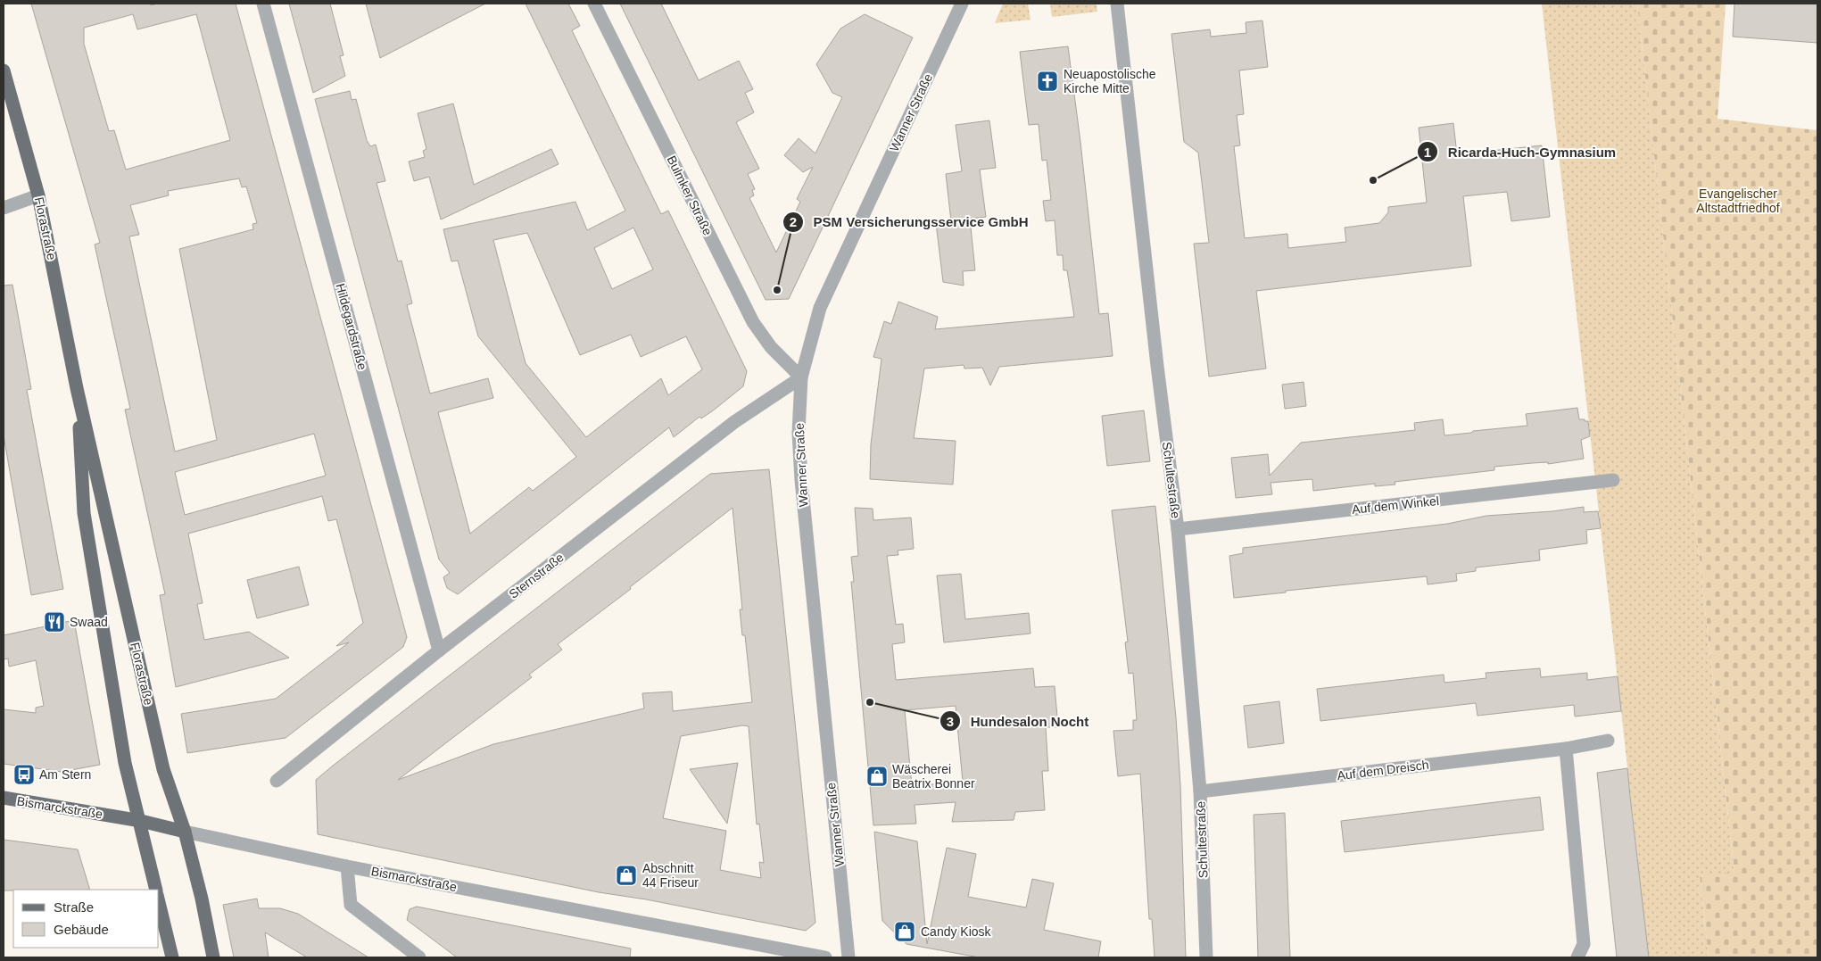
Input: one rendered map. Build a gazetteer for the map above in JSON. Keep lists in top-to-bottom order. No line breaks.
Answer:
{"streets":{"main road":["Florastraße","Bismarckstraße"],"street":["Wanner Straße","Bulmker Straße","Hildegardstraße","Schultestraße","Auf dem Winkel","Sternstraße","Auf dem Dreisch"]},"crossings":[["Wanner Straße","Bulmker Straße"],["Wanner Straße","Sternstraße"],["Bulmker Straße","Sternstraße"],["Florastraße","Bismarckstraße"],["Hildegardstraße","Sternstraße"],["Schultestraße","Auf dem Winkel"],["Schultestraße","Auf dem Dreisch"]],"parks":["Evangelischer Altstadtfriedhof"],"places":{"church":["Neuapostolische Kirche Mitte"],"other":["Ricarda-Huch-Gymnasium","PSM Versicherungsservice GmbH","Hundesalon Nocht"],"restaurant":["Swaad"],"bus stop":["Am Stern"],"shop":["Wäscherei Beatrix Bonner","Abschnitt 44 Friseur","Candy Kiosk"]},"legend":["Straße","Gebäude"]}
